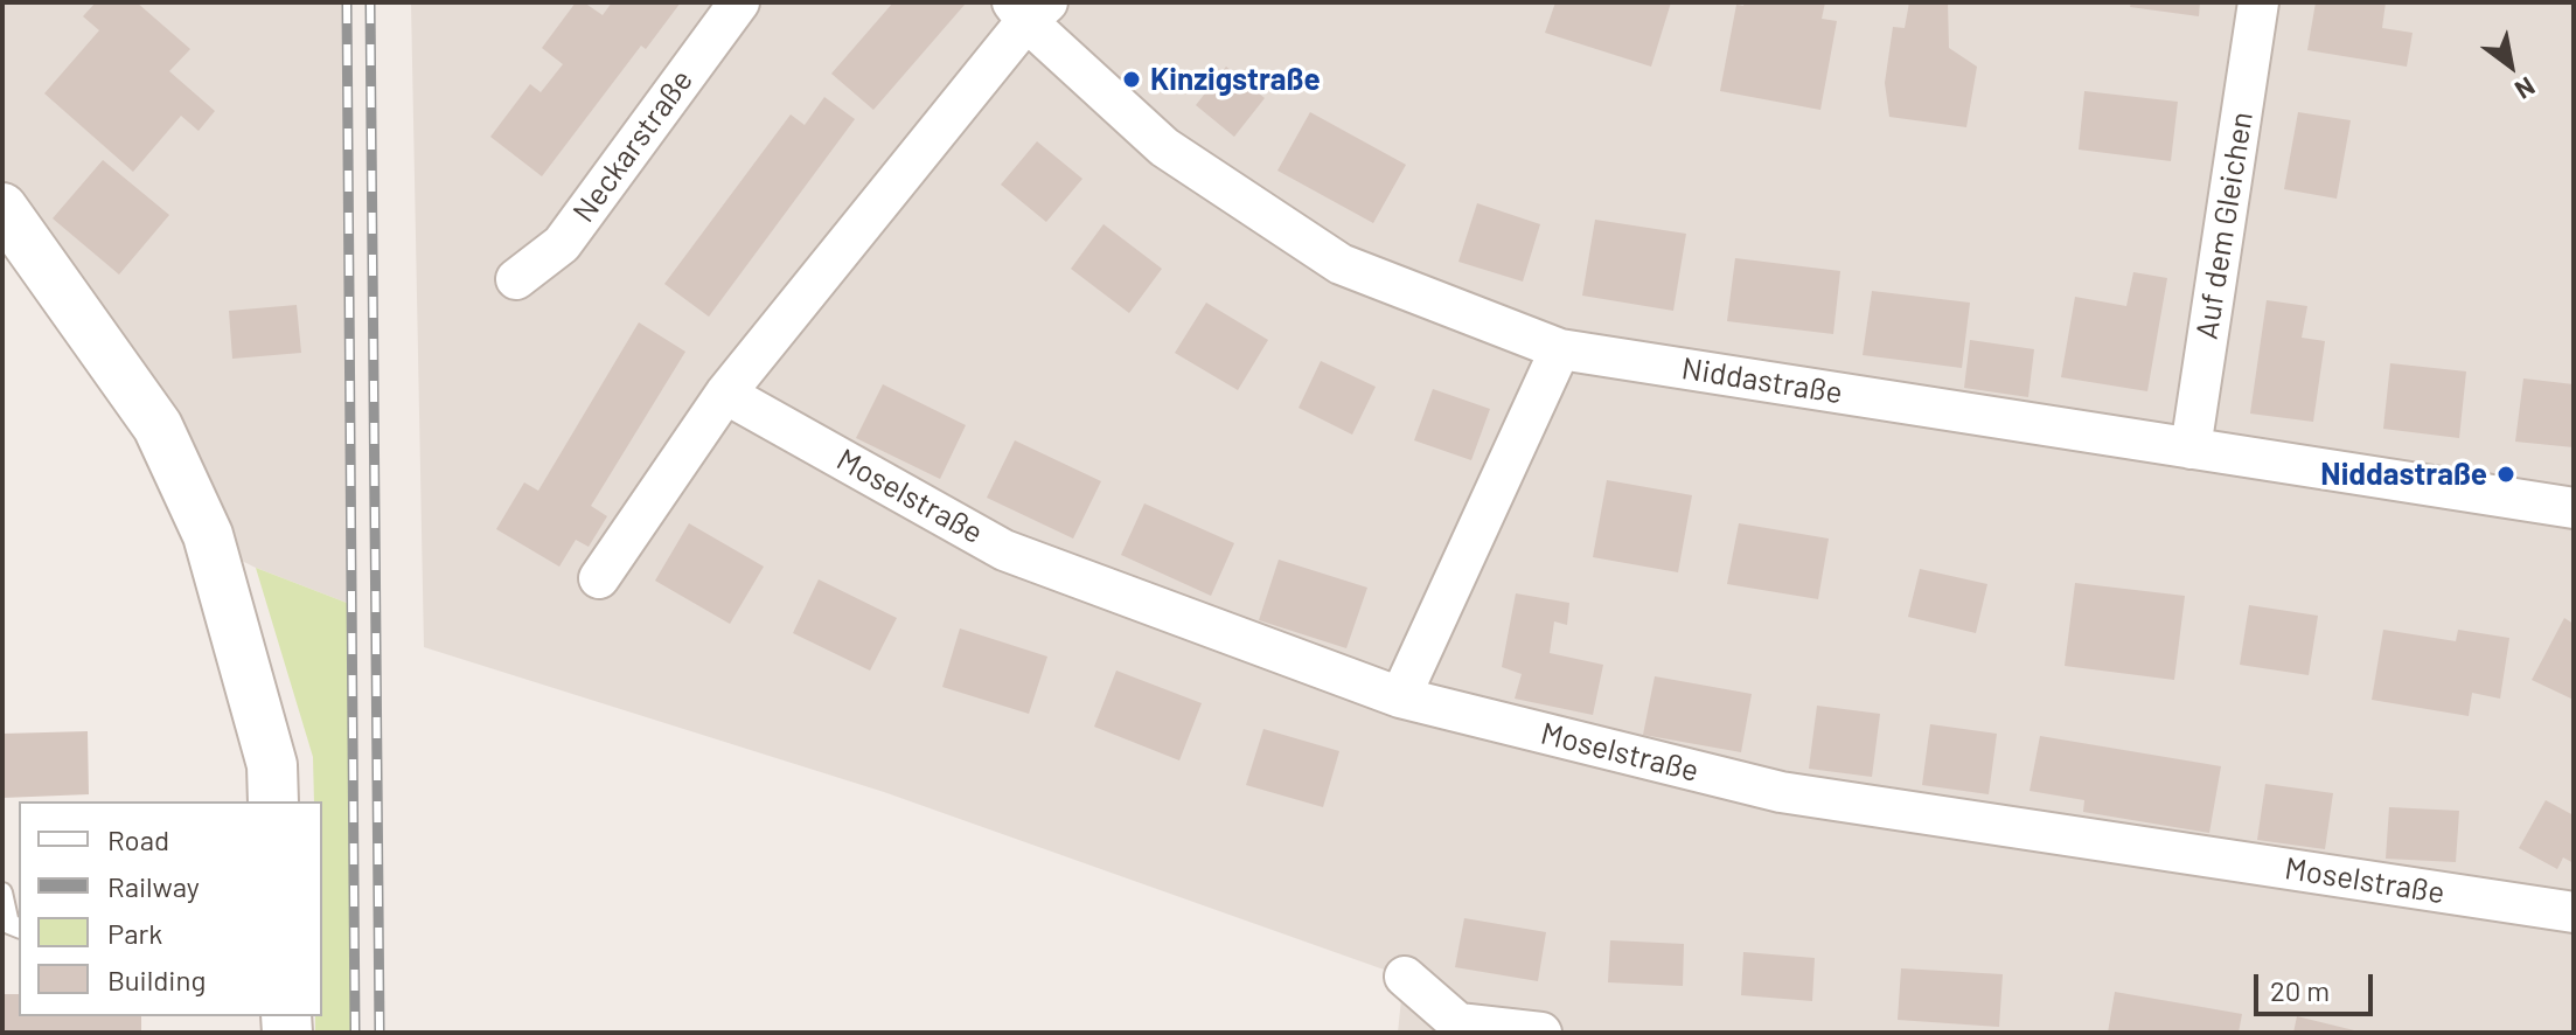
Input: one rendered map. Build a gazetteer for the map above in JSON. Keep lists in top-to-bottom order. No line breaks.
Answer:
{"streets":{"street":["Neckarstraße","Auf dem Gleichen","Niddastraße","Moselstraße"]},"crossings":[["Auf dem Gleichen","Niddastraße"]],"places":["Kinzigstraße","Niddastraße"],"legend":["Road","Railway","Park","Building"],"scale_bar":"20 m","north":"bottom right"}
